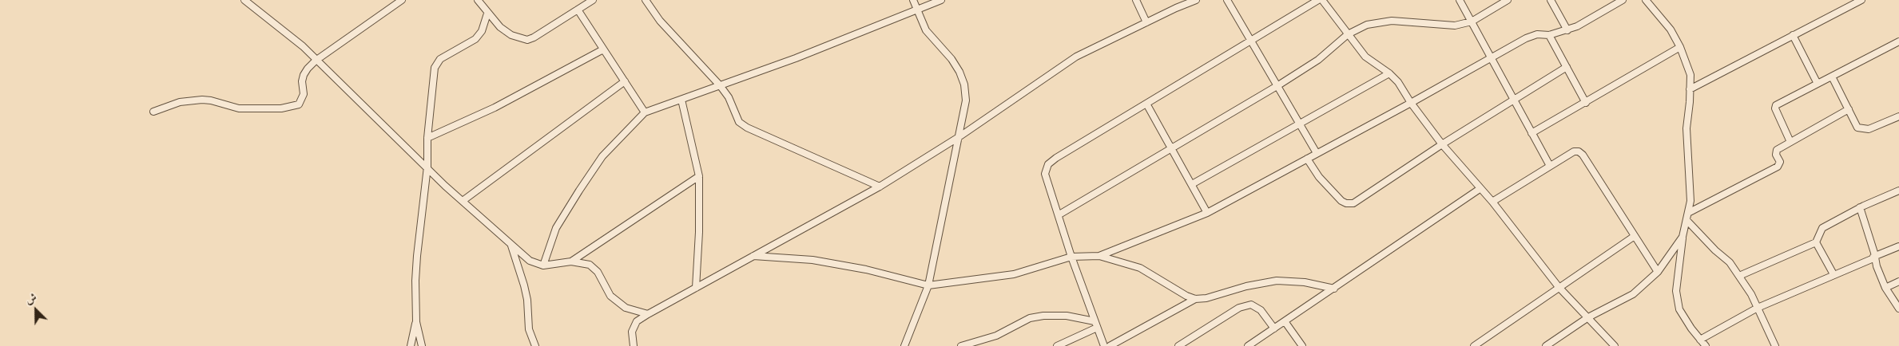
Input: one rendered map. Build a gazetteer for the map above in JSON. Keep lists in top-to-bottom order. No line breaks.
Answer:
{"north":"top left"}
